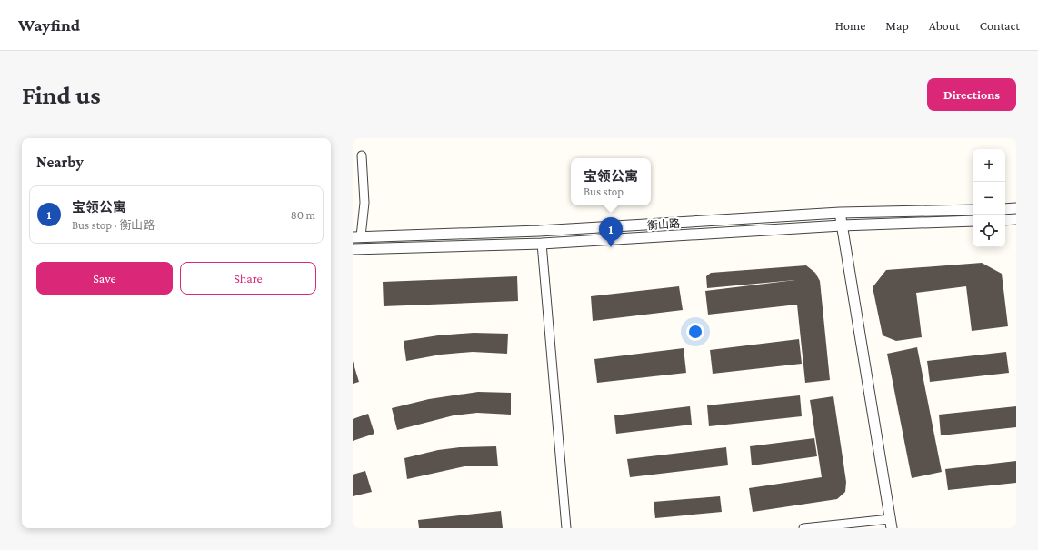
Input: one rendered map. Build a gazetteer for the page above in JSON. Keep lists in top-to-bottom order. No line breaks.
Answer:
{"streets":{"street":["衡山路"]},"page":{"header":"Wayfind","nav":["Home","Map","About","Contact"],"buttons":["Directions",["Save","Share"]],"title":"Find us","heading":"Nearby","map_buttons":["+","−"],"popup":["宝领公寓","Bus stop"],"list":[{"mark":"1","name":"宝领公寓","note":"Bus stop · 衡山路","value":"80 m"}],"pins":"1"}}
